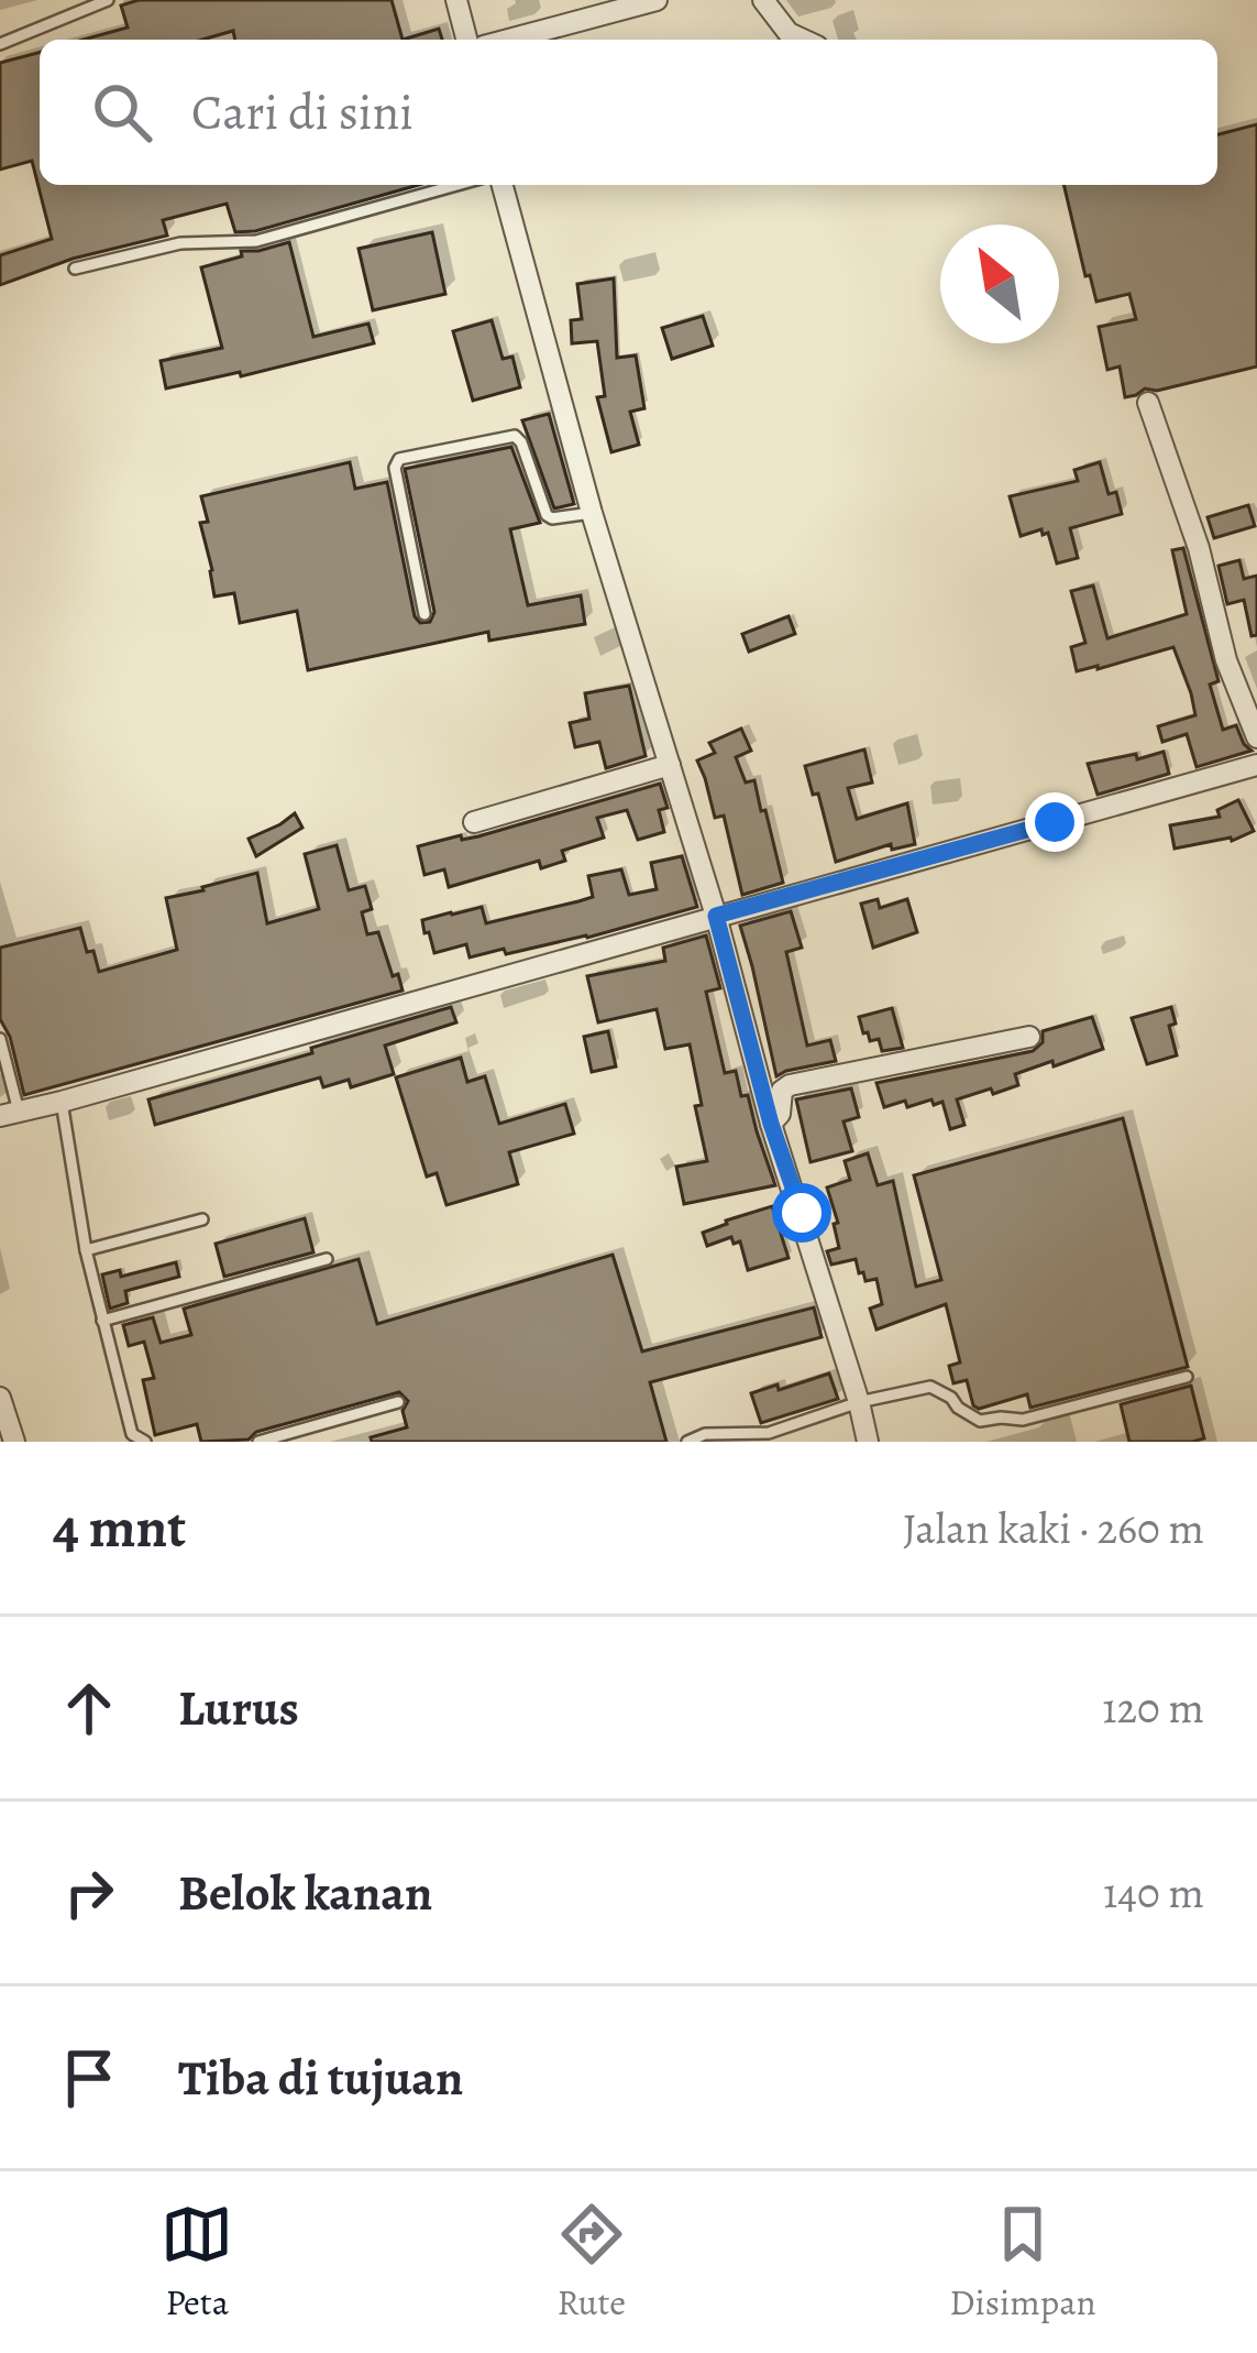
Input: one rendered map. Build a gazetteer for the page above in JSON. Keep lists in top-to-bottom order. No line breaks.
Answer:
{"north":"top left","page":{"search":"Cari di sini","heading":["4 mnt","Jalan kaki · 260 m"],"list":[["Lurus","120 m"],["Belok kanan","140 m"],"Tiba di tujuan"],"nav":["Peta","Rute","Disimpan"]}}
